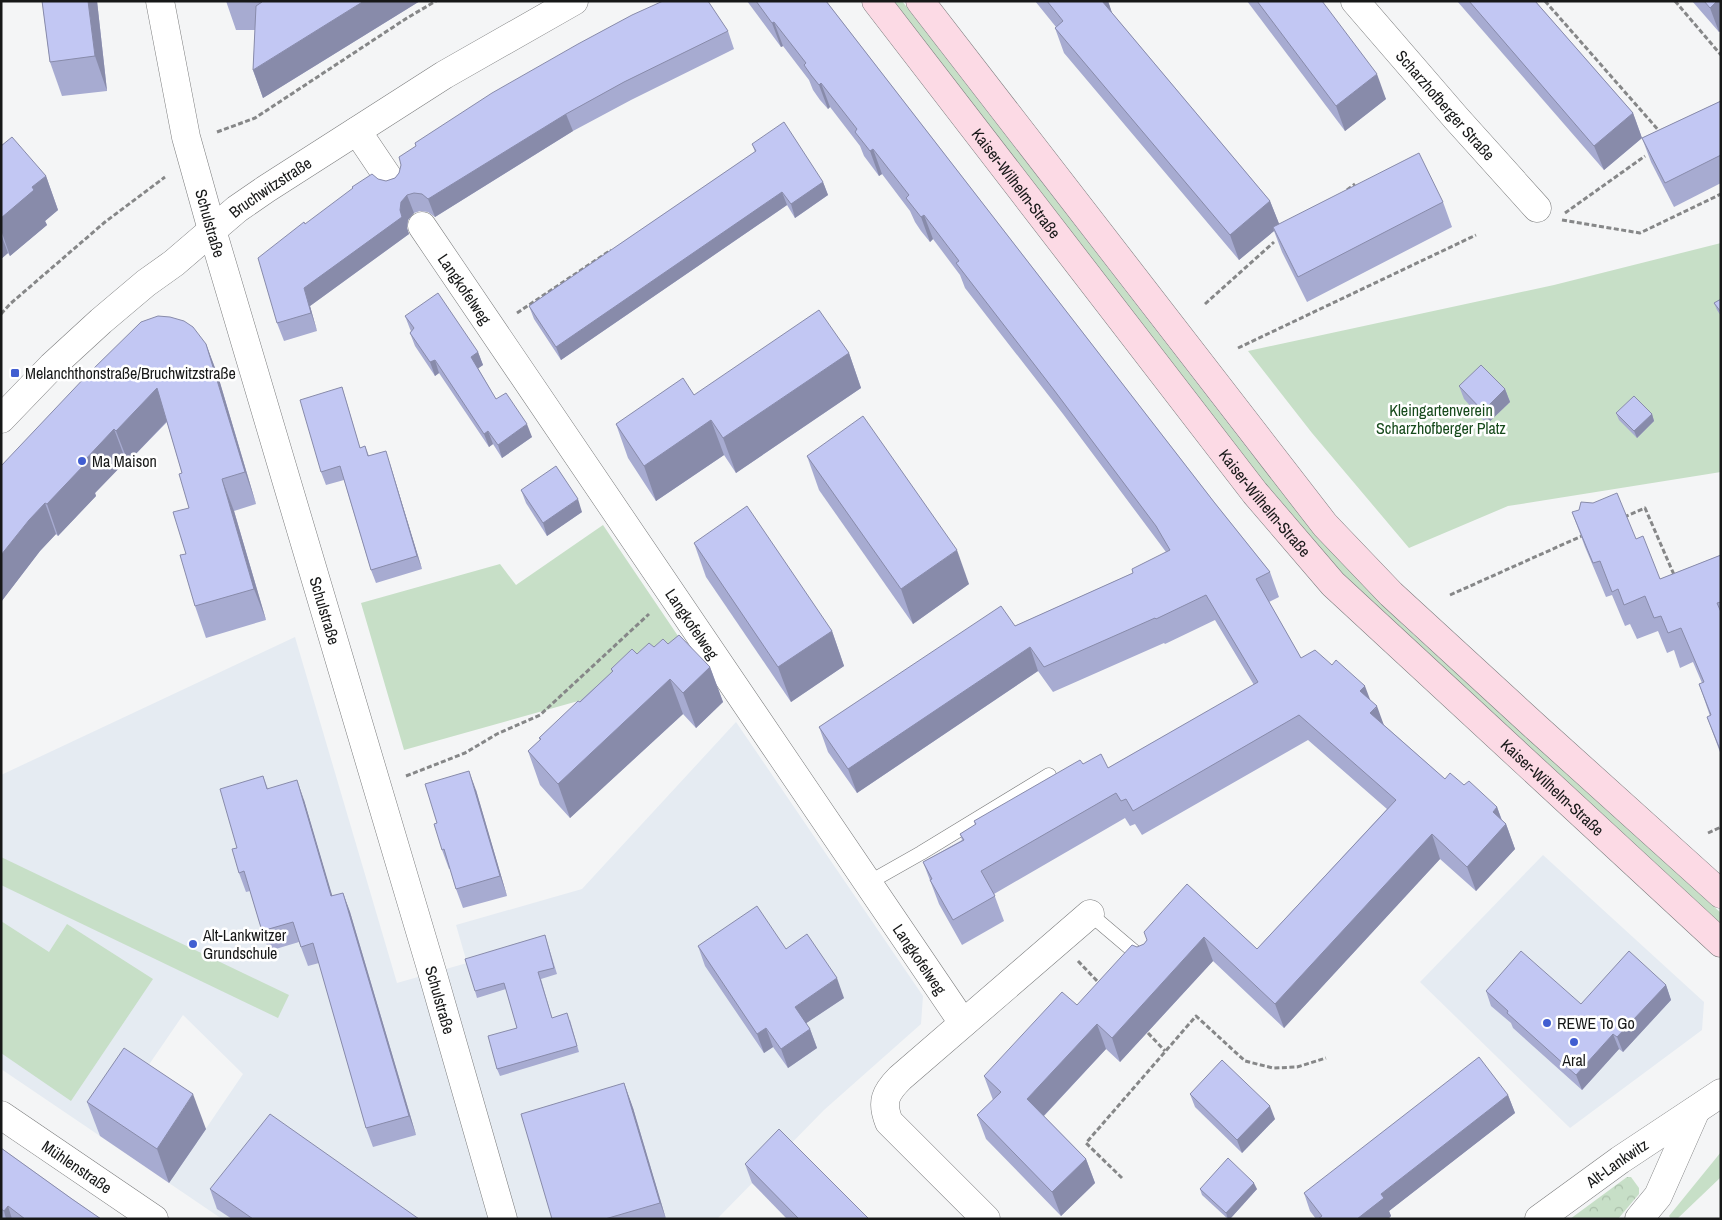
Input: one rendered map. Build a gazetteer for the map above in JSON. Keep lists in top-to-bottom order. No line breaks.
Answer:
{"streets":{"main road":["Kaiser-Wilhelm-Straße"],"street":["Scharzhofberger Straße","Bruchwitzstraße","Schulstraße","Langkofelweg","Alt-Lankwitz","Mühlenstraße"]},"crossings":[["Bruchwitzstraße","Schulstraße"]],"parks":["Kleingartenverein Scharzhofberger Platz"],"places":{"transit":["Melanchthonstraße/Bruchwitzstraße"],"other":["Ma Maison","Alt-Lankwitzer Grundschule","REWE To Go","Aral"]}}
